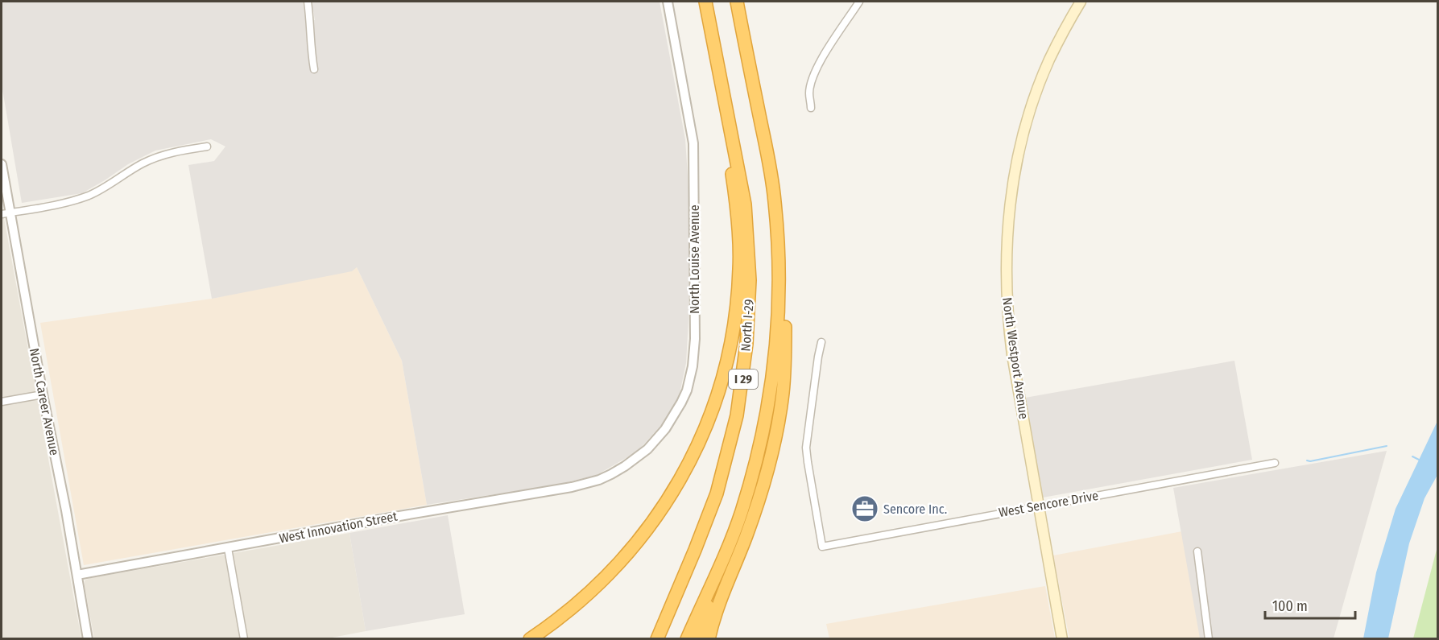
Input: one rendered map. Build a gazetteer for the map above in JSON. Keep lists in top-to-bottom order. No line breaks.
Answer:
{"streets":{"highway":["North I-29","I 29"],"main road":["North Westport Avenue"],"street":["North Louise Avenue","North Career Avenue","West Sencore Drive","West Innovation Street"]},"crossings":[["North Louise Avenue","West Innovation Street"],["North Westport Avenue","West Sencore Drive"],["North Career Avenue","West Innovation Street"]],"places":{"office":["Sencore Inc."]},"scale_bar":"100 m"}
